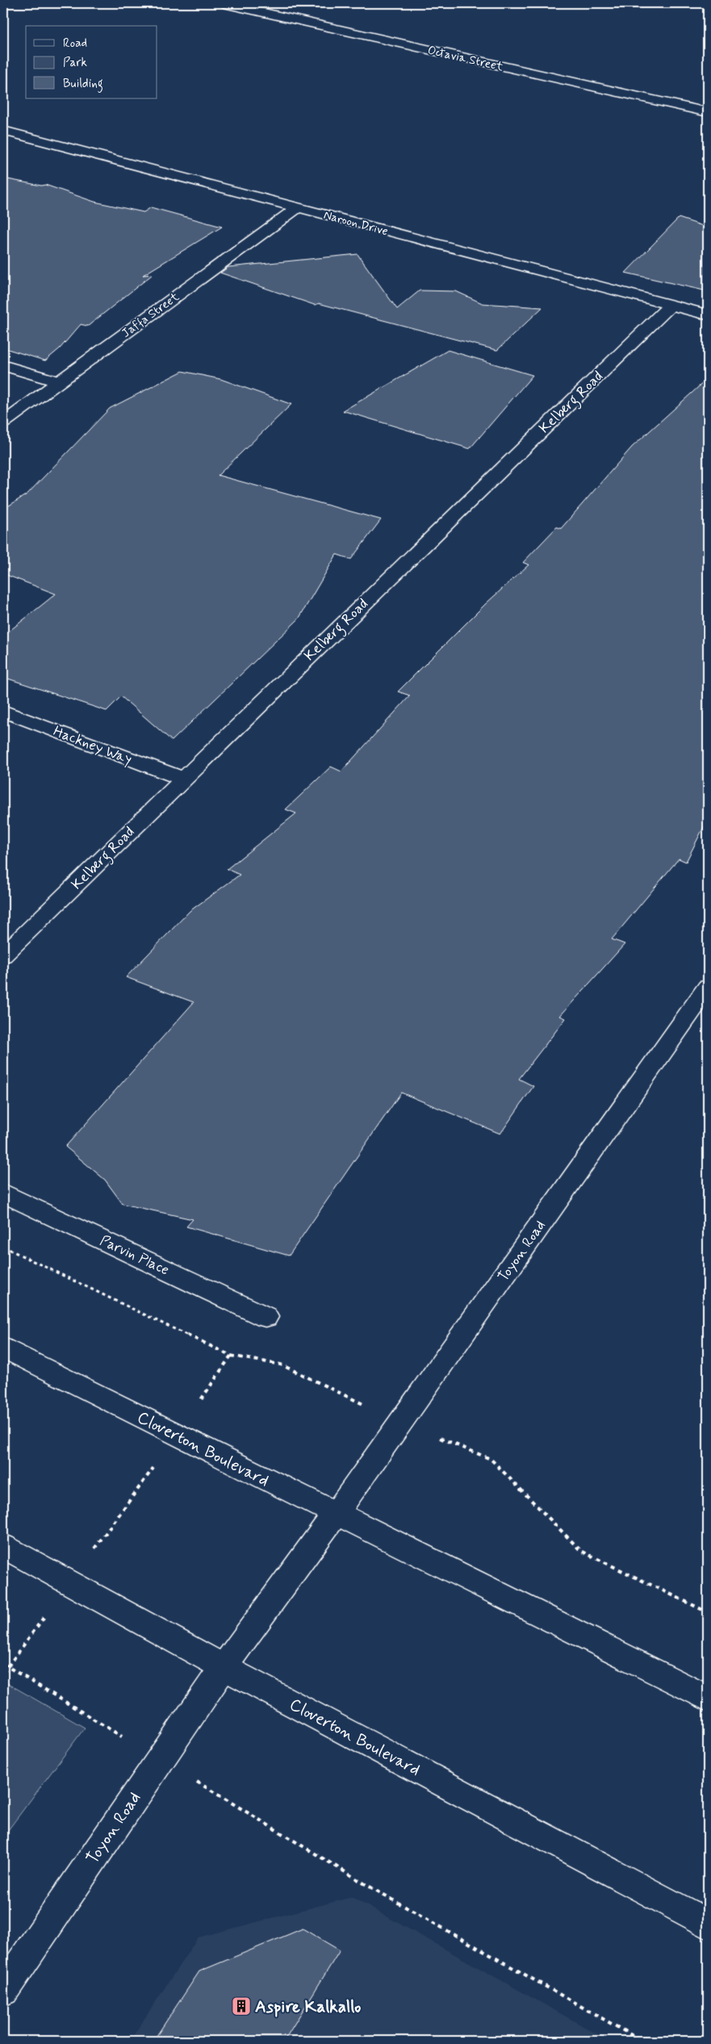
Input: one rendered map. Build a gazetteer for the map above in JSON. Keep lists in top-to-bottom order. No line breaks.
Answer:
{"streets":{"street":["Octavia Street","Naroon Drive","Jaffa Street","Kelberg Road","Hackney Way","Toyon Road","Parvin Place","Cloverton Boulevard"]},"crossings":[["Naroon Drive","Jaffa Street"],["Naroon Drive","Kelberg Road"],["Kelberg Road","Hackney Way"],["Toyon Road","Cloverton Boulevard"]],"places":{"building":["Aspire Kalkallo"]},"legend":["Road","Park","Building"]}
